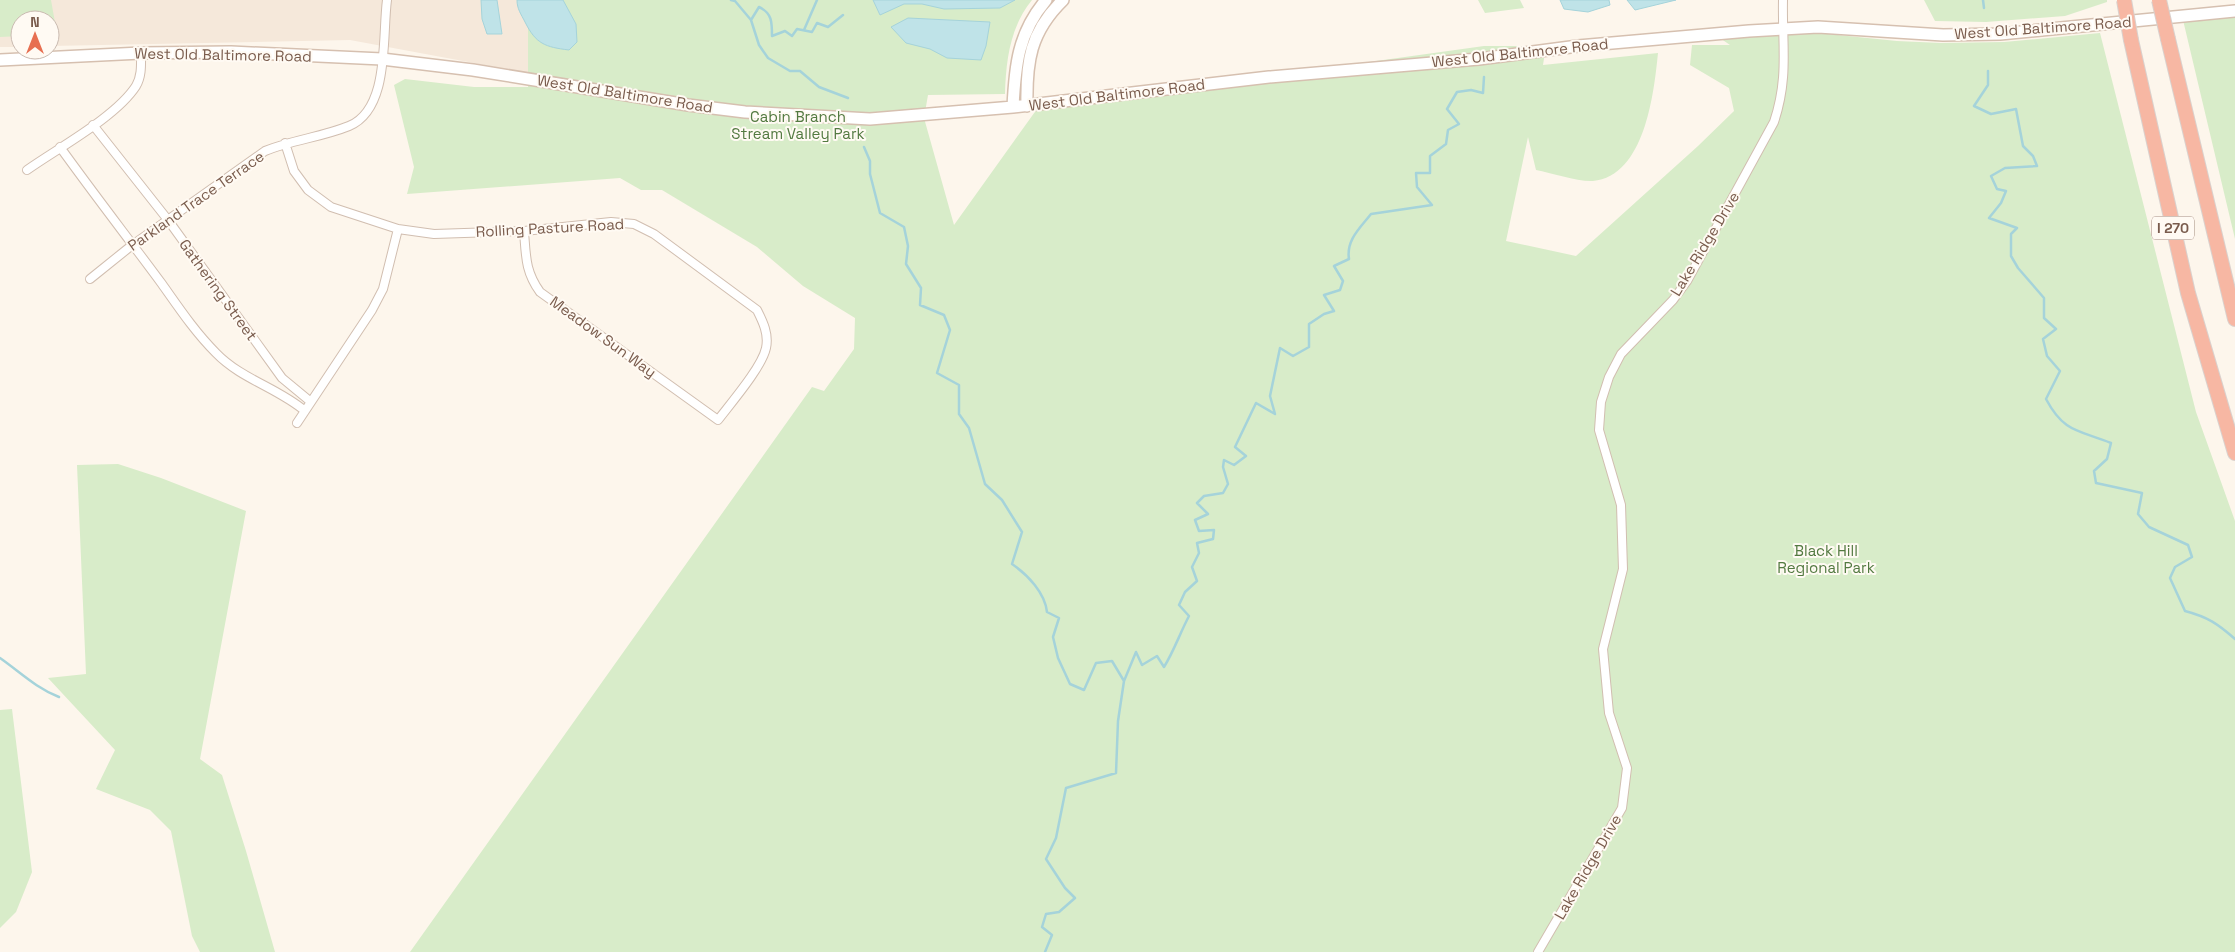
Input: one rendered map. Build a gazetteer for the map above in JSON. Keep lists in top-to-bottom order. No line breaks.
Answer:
{"streets":{"highway":["I 270"],"street":["West Old Baltimore Road","Parkland Trace Terrace","Rolling Pasture Road","Lake Ridge Drive","Gathering Street","Meadow Sun Way"]},"crossings":[["West Old Baltimore Road","Parkland Trace Terrace"],["West Old Baltimore Road","Lake Ridge Drive"],["Parkland Trace Terrace","Rolling Pasture Road"],["Parkland Trace Terrace","Gathering Street"],["Rolling Pasture Road","Meadow Sun Way"]],"parks":["Cabin Branch Stream Valley Park","Black Hill Regional Park"],"north":"top"}
